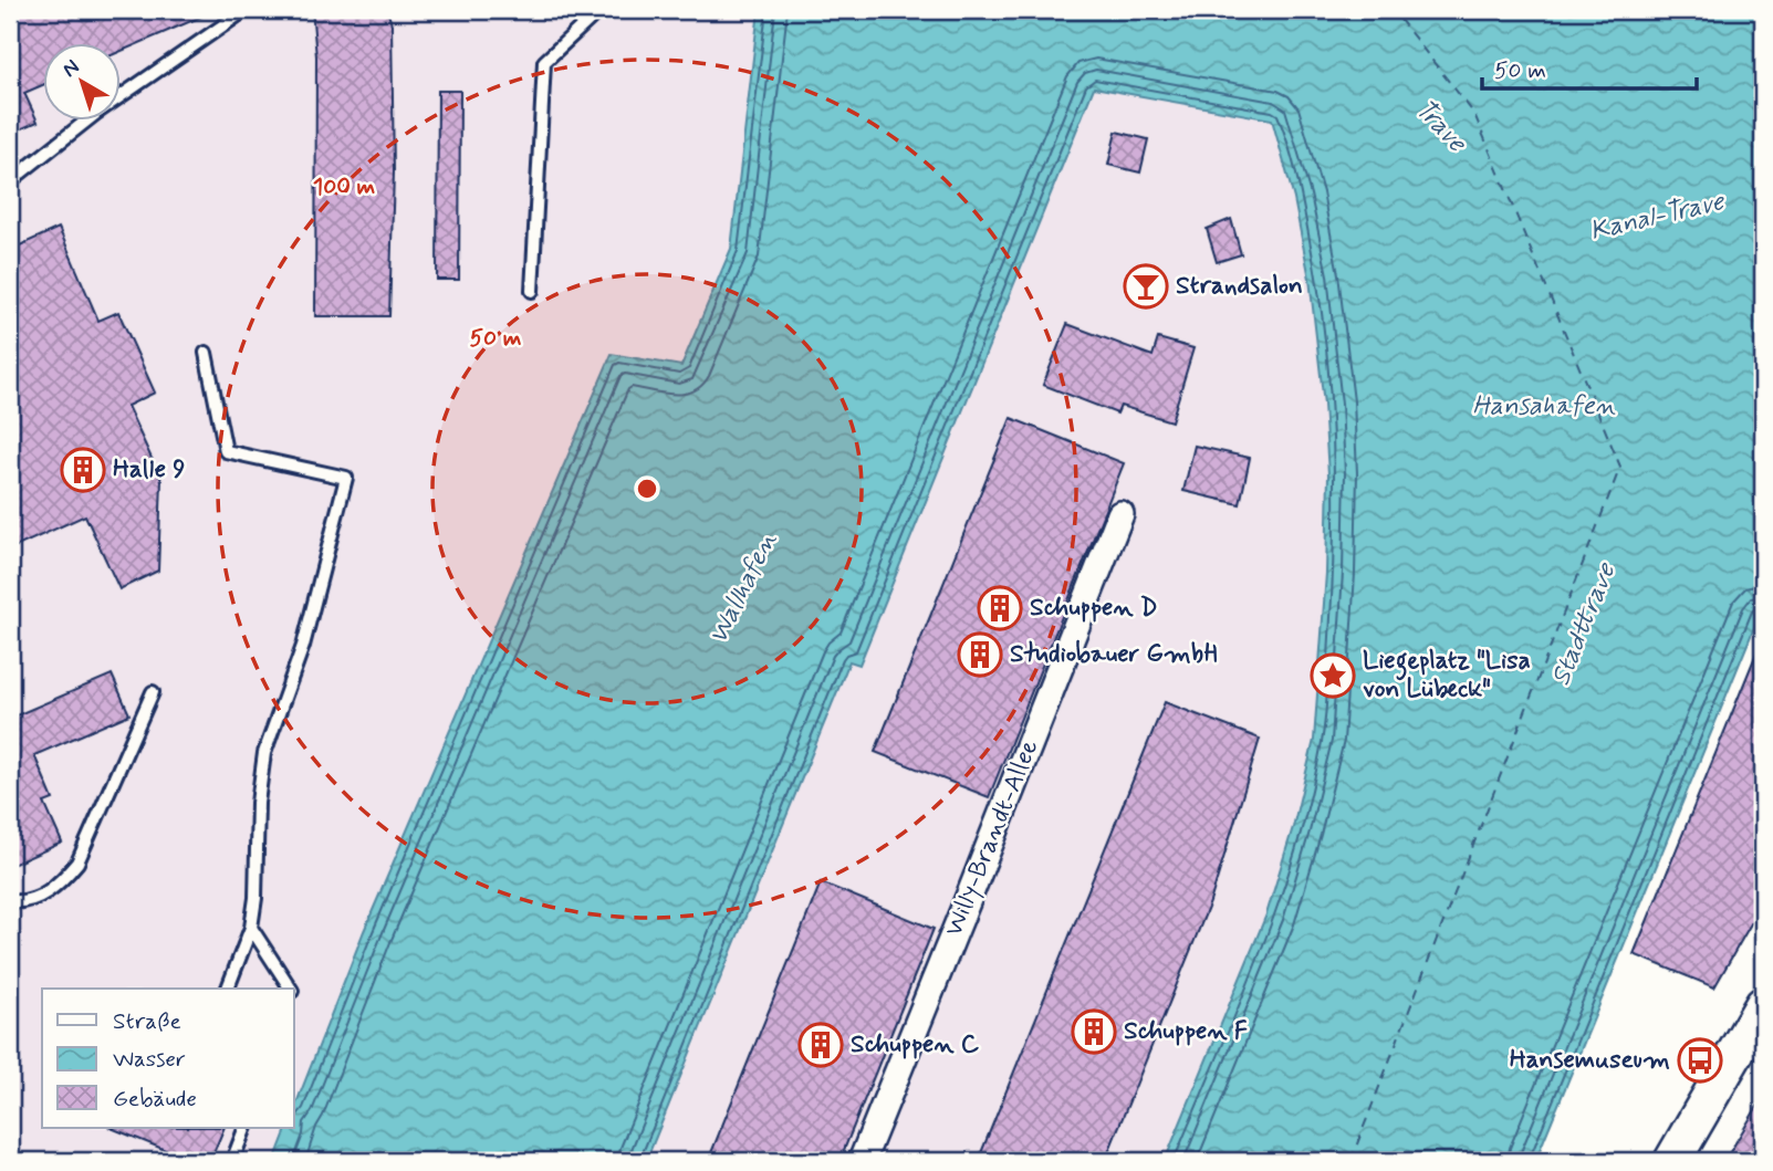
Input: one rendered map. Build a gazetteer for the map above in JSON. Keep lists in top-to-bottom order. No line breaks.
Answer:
{"streets":{"street":["Willy-Brandt-Allee"]},"water":["Trave","Kanal-Trave","Hansahafen","Wallhafen","Stadttrave"],"places":{"bar":["Strandsalon"],"building":["Halle 9","Schuppen D","Studiobauer GmbH","Schuppen F","Schuppen C"],"place":["Liegeplatz \"Lisa von Lübeck\""],"bus stop":["Hansemuseum"]},"legend":["Straße","Wasser","Gebäude"],"scale_bar":"50 m","north":"top left","rings":["100 m","50 m"]}
